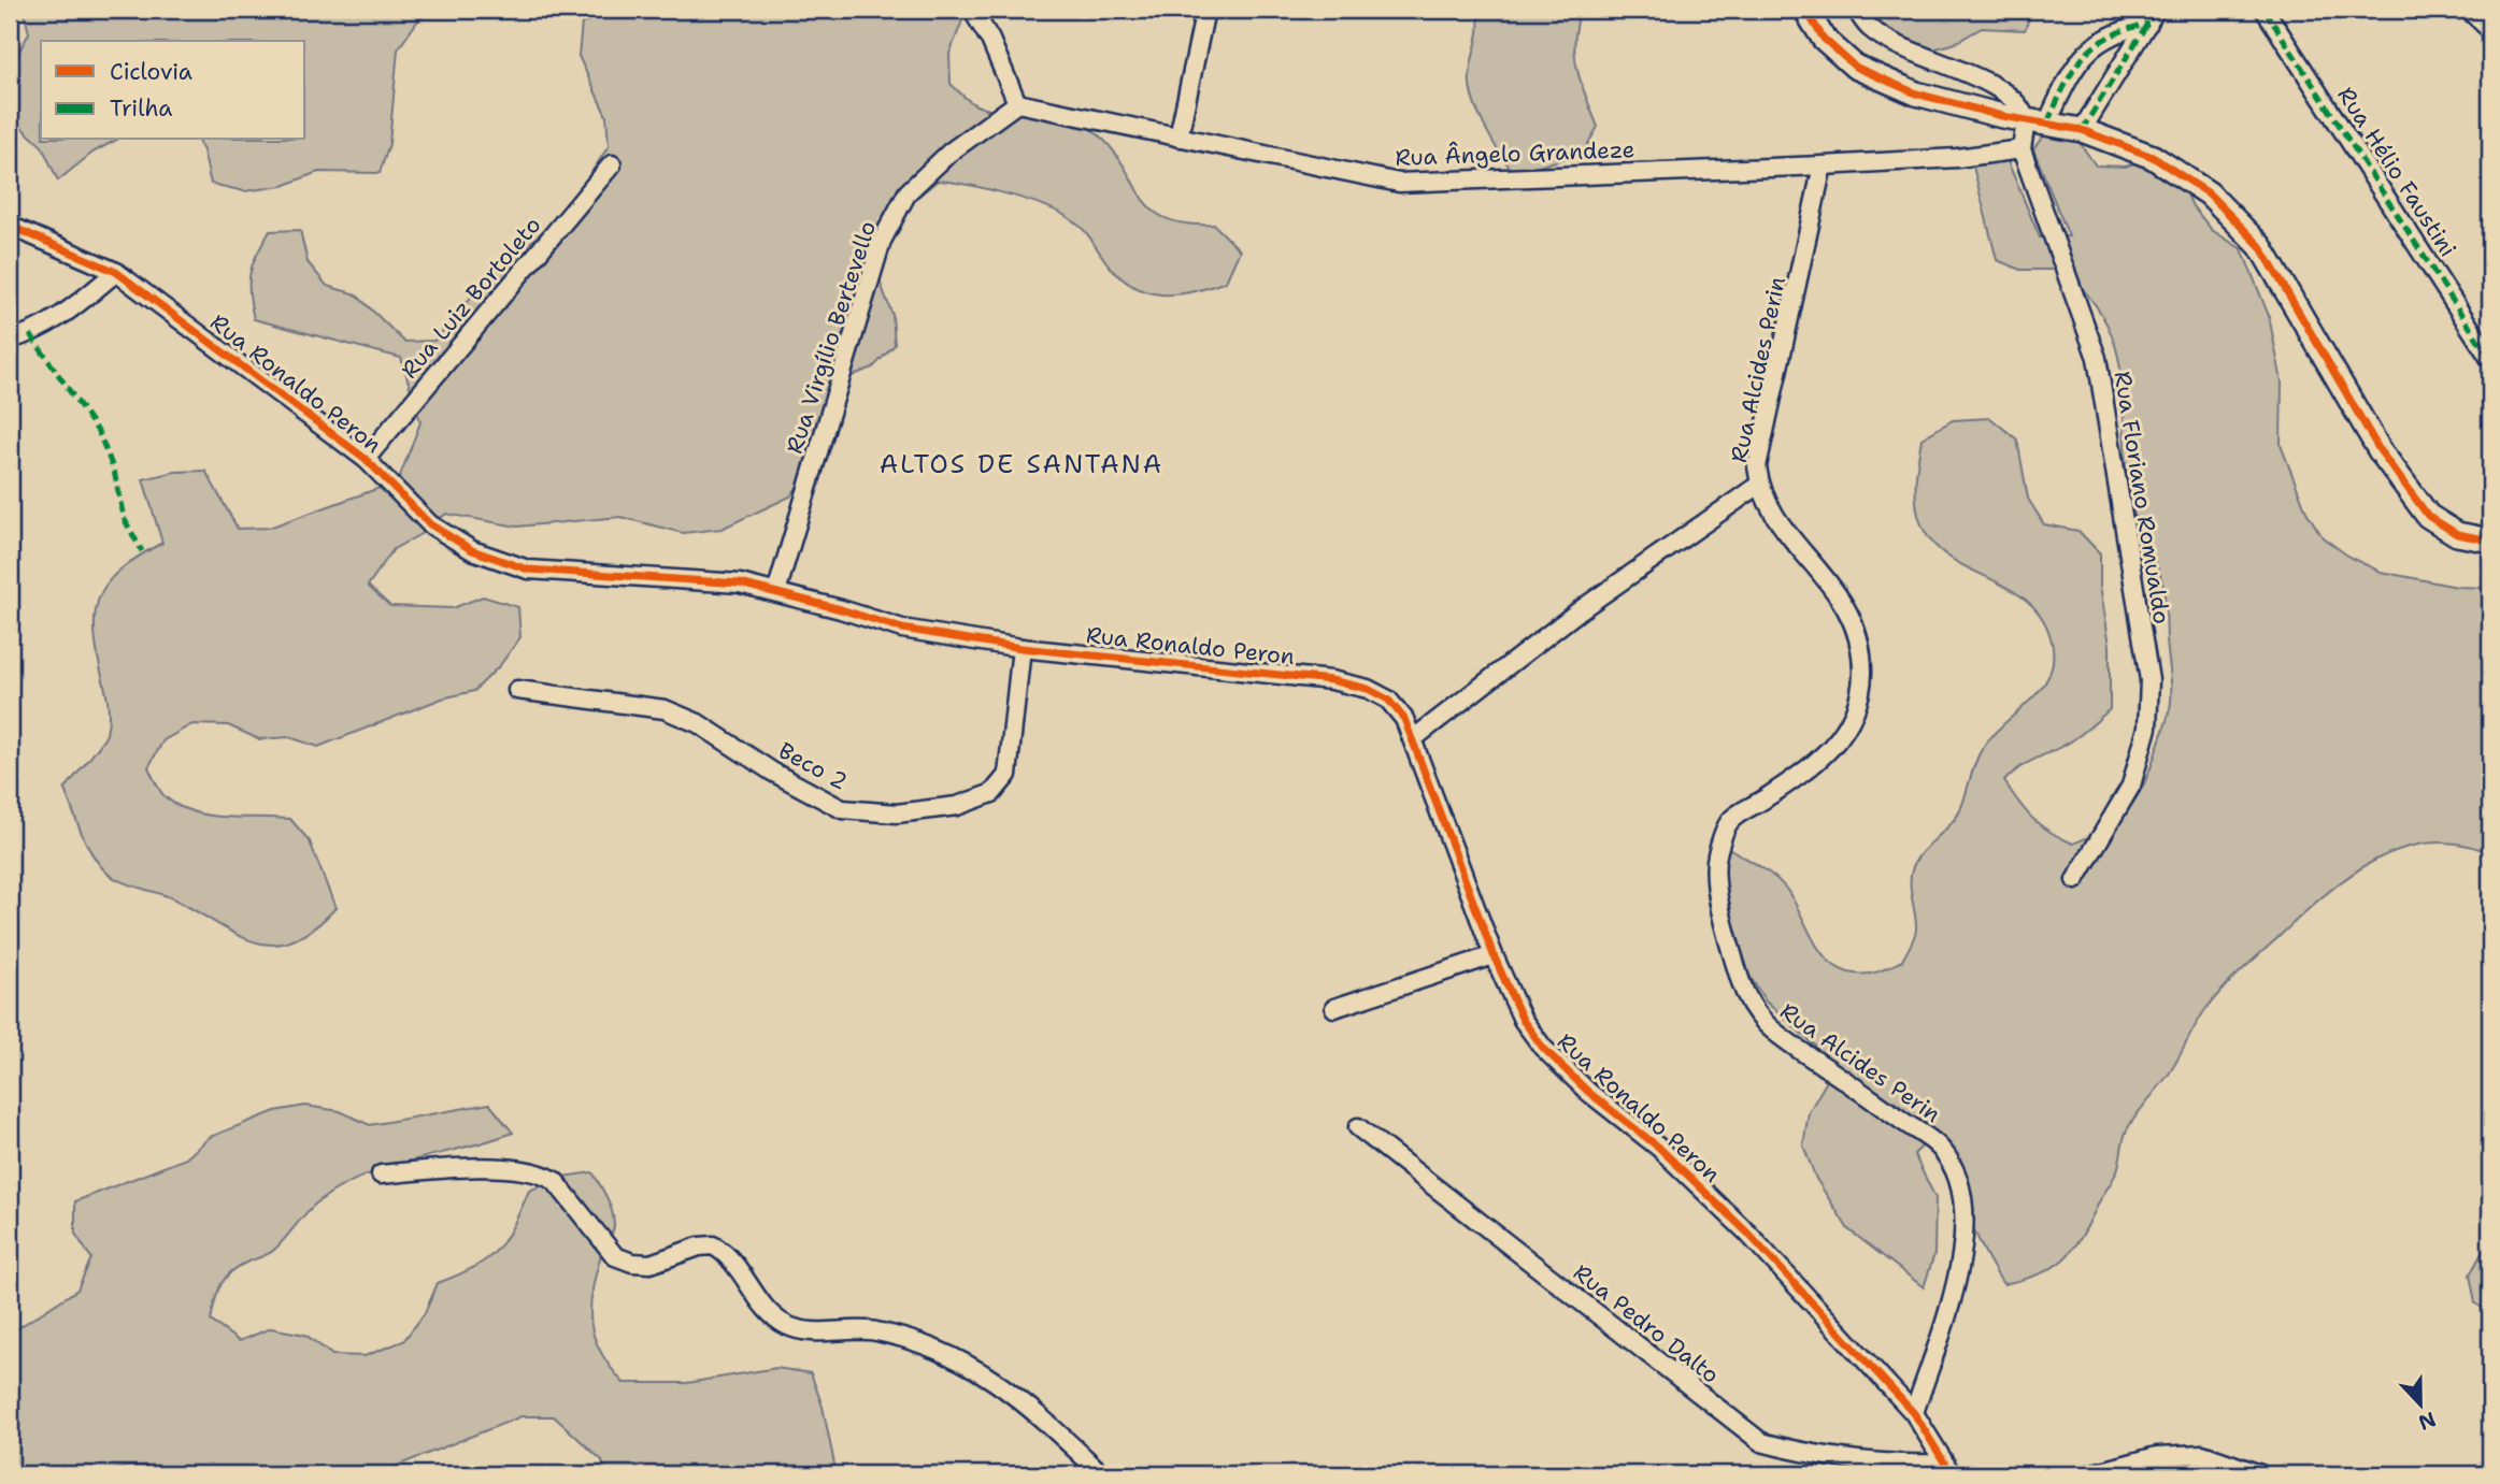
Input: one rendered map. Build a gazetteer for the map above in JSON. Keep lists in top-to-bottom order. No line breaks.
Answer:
{"streets":{"street":["Rua Ângelo Grandeze","Rua Hélio Faustini","Rua Luiz Bortoleto","Rua Virgílio Bertevello","Rua Alcides Perin","Rua Ronaldo Peron","Rua Floriano Romualdo","Beco 2","Rua Pedro Dalto"]},"crossings":[["Rua Ângelo Grandeze","Rua Virgílio Bertevello"],["Rua Ângelo Grandeze","Rua Alcides Perin"],["Rua Ângelo Grandeze","Rua Floriano Romualdo"],["Rua Luiz Bortoleto","Rua Ronaldo Peron"],["Rua Virgílio Bertevello","Rua Ronaldo Peron"],["Rua Alcides Perin","Rua Ronaldo Peron"],["Rua Ronaldo Peron","Beco 2"],["Rua Ronaldo Peron","Rua Pedro Dalto"]],"districts":["ALTOS DE SANTANA"],"legend":["Ciclovia","Trilha"],"north":"bottom"}
